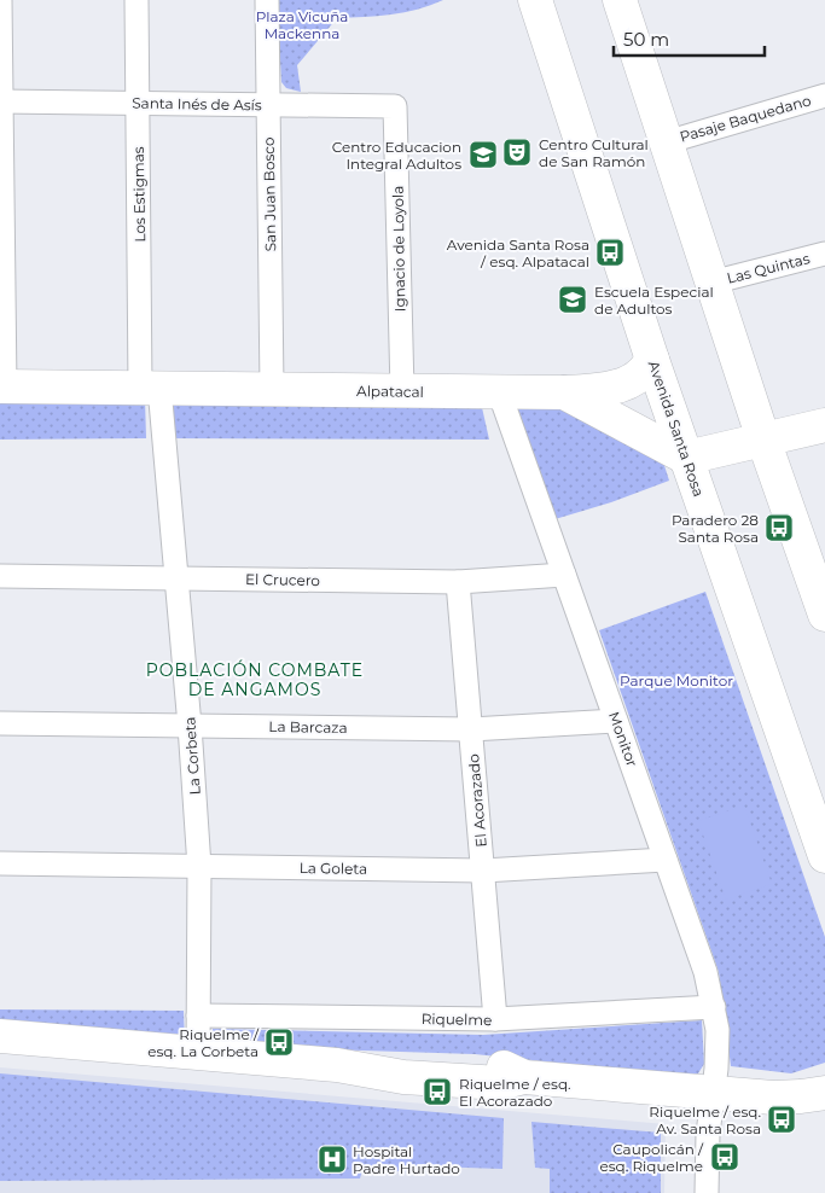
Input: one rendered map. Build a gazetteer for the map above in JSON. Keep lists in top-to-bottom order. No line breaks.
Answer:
{"streets":{"main road":["Alpatacal","Avenida Santa Rosa"],"street":["Santa Inés de Asís","Pasaje Baquedano","Los Estigmas","San Juan Bosco","Ignacio de Loyola","Las Quintas","El Crucero","La Barcaza","Monitor","La Corbeta","El Acorazado","La Goleta","Riquelme"]},"crossings":[["Santa Inés de Asís","Los Estigmas"],["Santa Inés de Asís","San Juan Bosco"],["Santa Inés de Asís","Ignacio de Loyola"],["Los Estigmas","Alpatacal"],["Los Estigmas","La Corbeta"],["San Juan Bosco","Alpatacal"],["Ignacio de Loyola","Alpatacal"],["Alpatacal","Avenida Santa Rosa"],["Alpatacal","Monitor"],["Alpatacal","La Corbeta"],["El Crucero","Monitor"],["El Crucero","La Corbeta"],["El Crucero","El Acorazado"],["La Barcaza","Monitor"],["La Barcaza","La Corbeta"],["La Barcaza","El Acorazado"],["Monitor","La Goleta"],["Monitor","Riquelme"],["La Corbeta","La Goleta"],["La Corbeta","Riquelme"],["El Acorazado","La Goleta"],["El Acorazado","Riquelme"]],"districts":["POBLACIÓN COMBATE DE ANGAMOS"],"parks":["Plaza Vicuña Mackenna","Parque Monitor"],"places":{"theatre":["Centro Cultural de San Ramón"],"school or university":["Centro Educacion Integral Adultos","Escuela Especial de Adultos"],"bus stop":["Avenida Santa Rosa / esq. Alpatacal","Paradero 28 Santa Rosa","Riquelme / esq. La Corbeta","Riquelme / esq. El Acorazado","Riquelme / esq. Av. Santa Rosa","Caupolicán / esq. Riquelme"],"hospital":["Hospital Padre Hurtado"]},"scale_bar":"50 m"}
